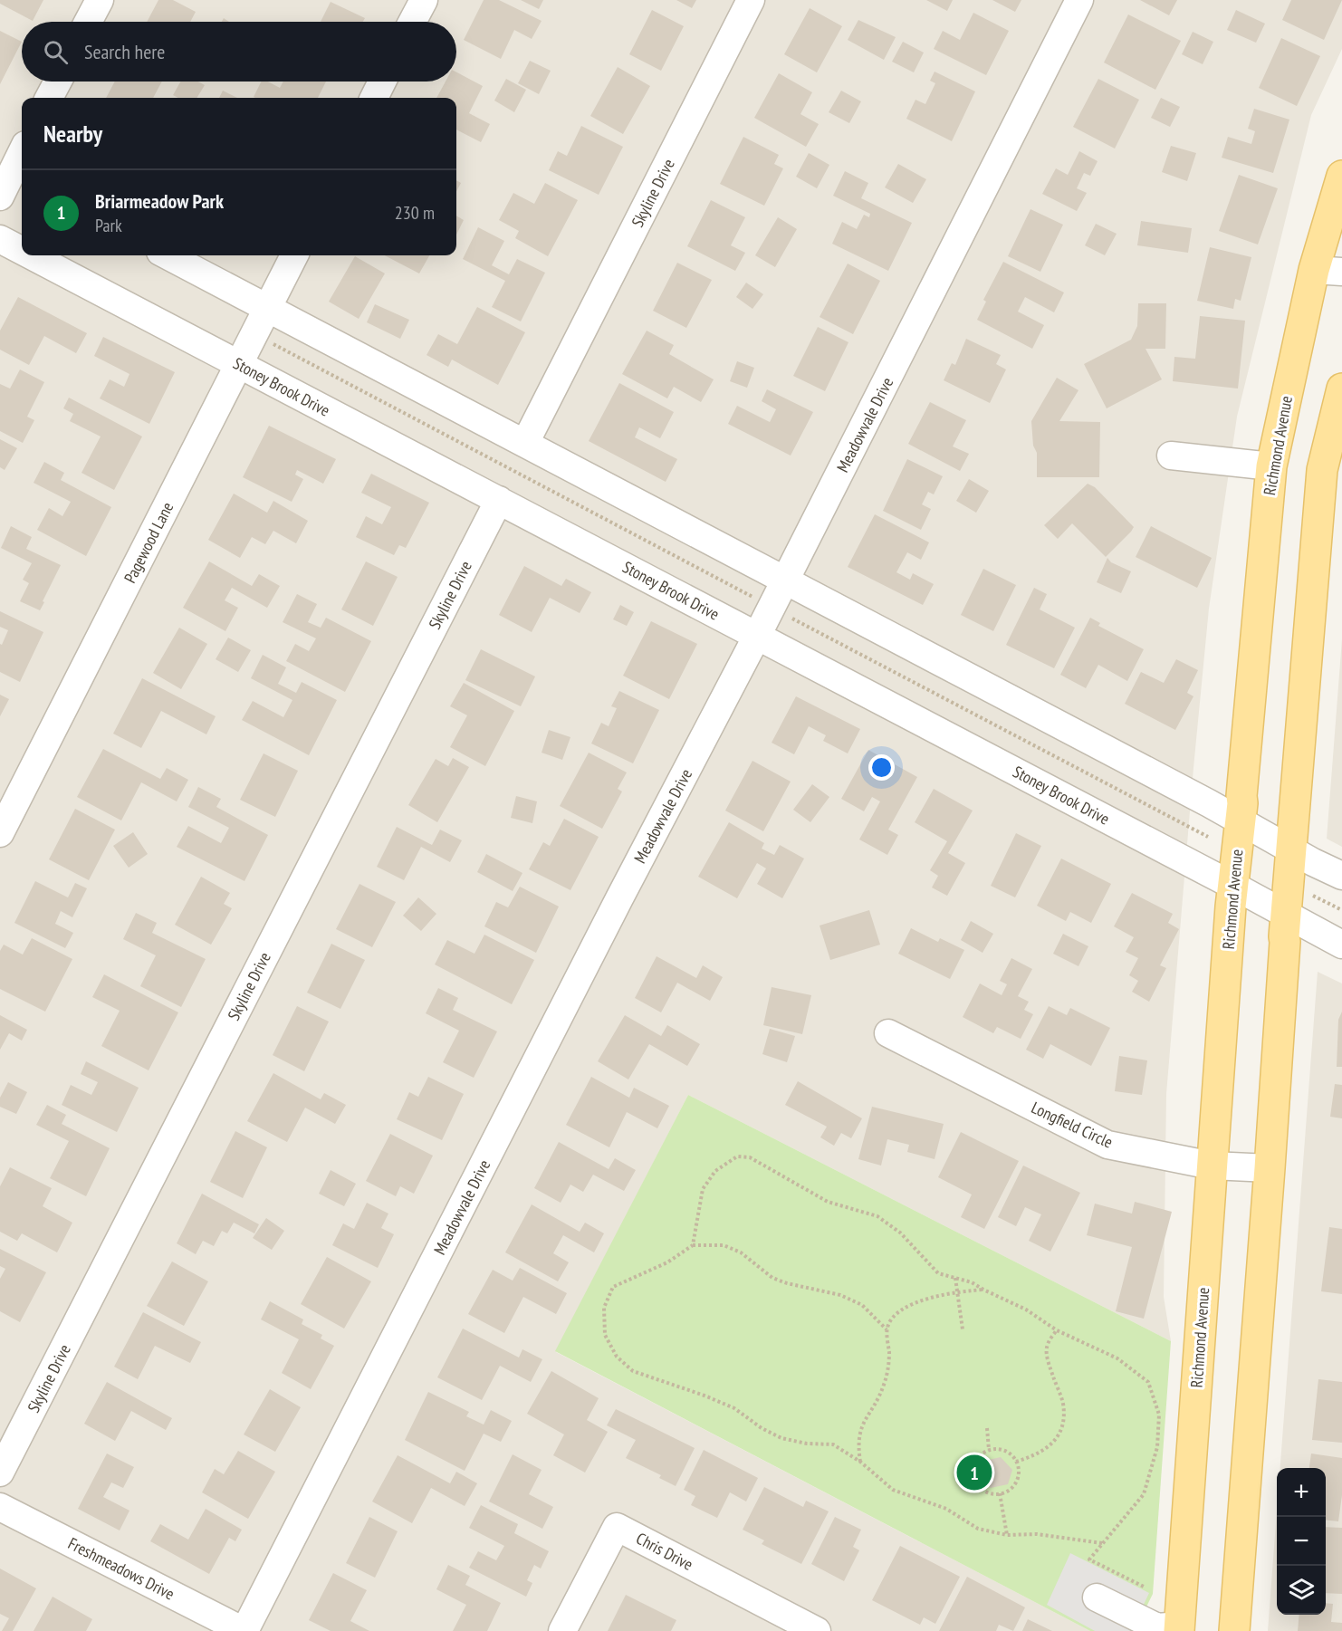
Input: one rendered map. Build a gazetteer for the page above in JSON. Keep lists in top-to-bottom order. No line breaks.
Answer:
{"streets":{"main road":["Richmond Avenue"],"street":["Skyline Drive","Stoney Brook Drive","Meadowvale Drive","Pagewood Lane","Longfield Circle","Chris Drive","Freshmeadows Drive"]},"crossings":[["Skyline Drive","Stoney Brook Drive"],["Stoney Brook Drive","Meadowvale Drive"],["Stoney Brook Drive","Richmond Avenue"],["Stoney Brook Drive","Pagewood Lane"],["Meadowvale Drive","Freshmeadows Drive"],["Richmond Avenue","Longfield Circle"]],"page":{"search":"Search here","heading":"Nearby","list":[{"mark":"1","name":"Briarmeadow Park","note":"Park","value":"230 m"}],"pins":"1","map_buttons":["+","−"]}}
